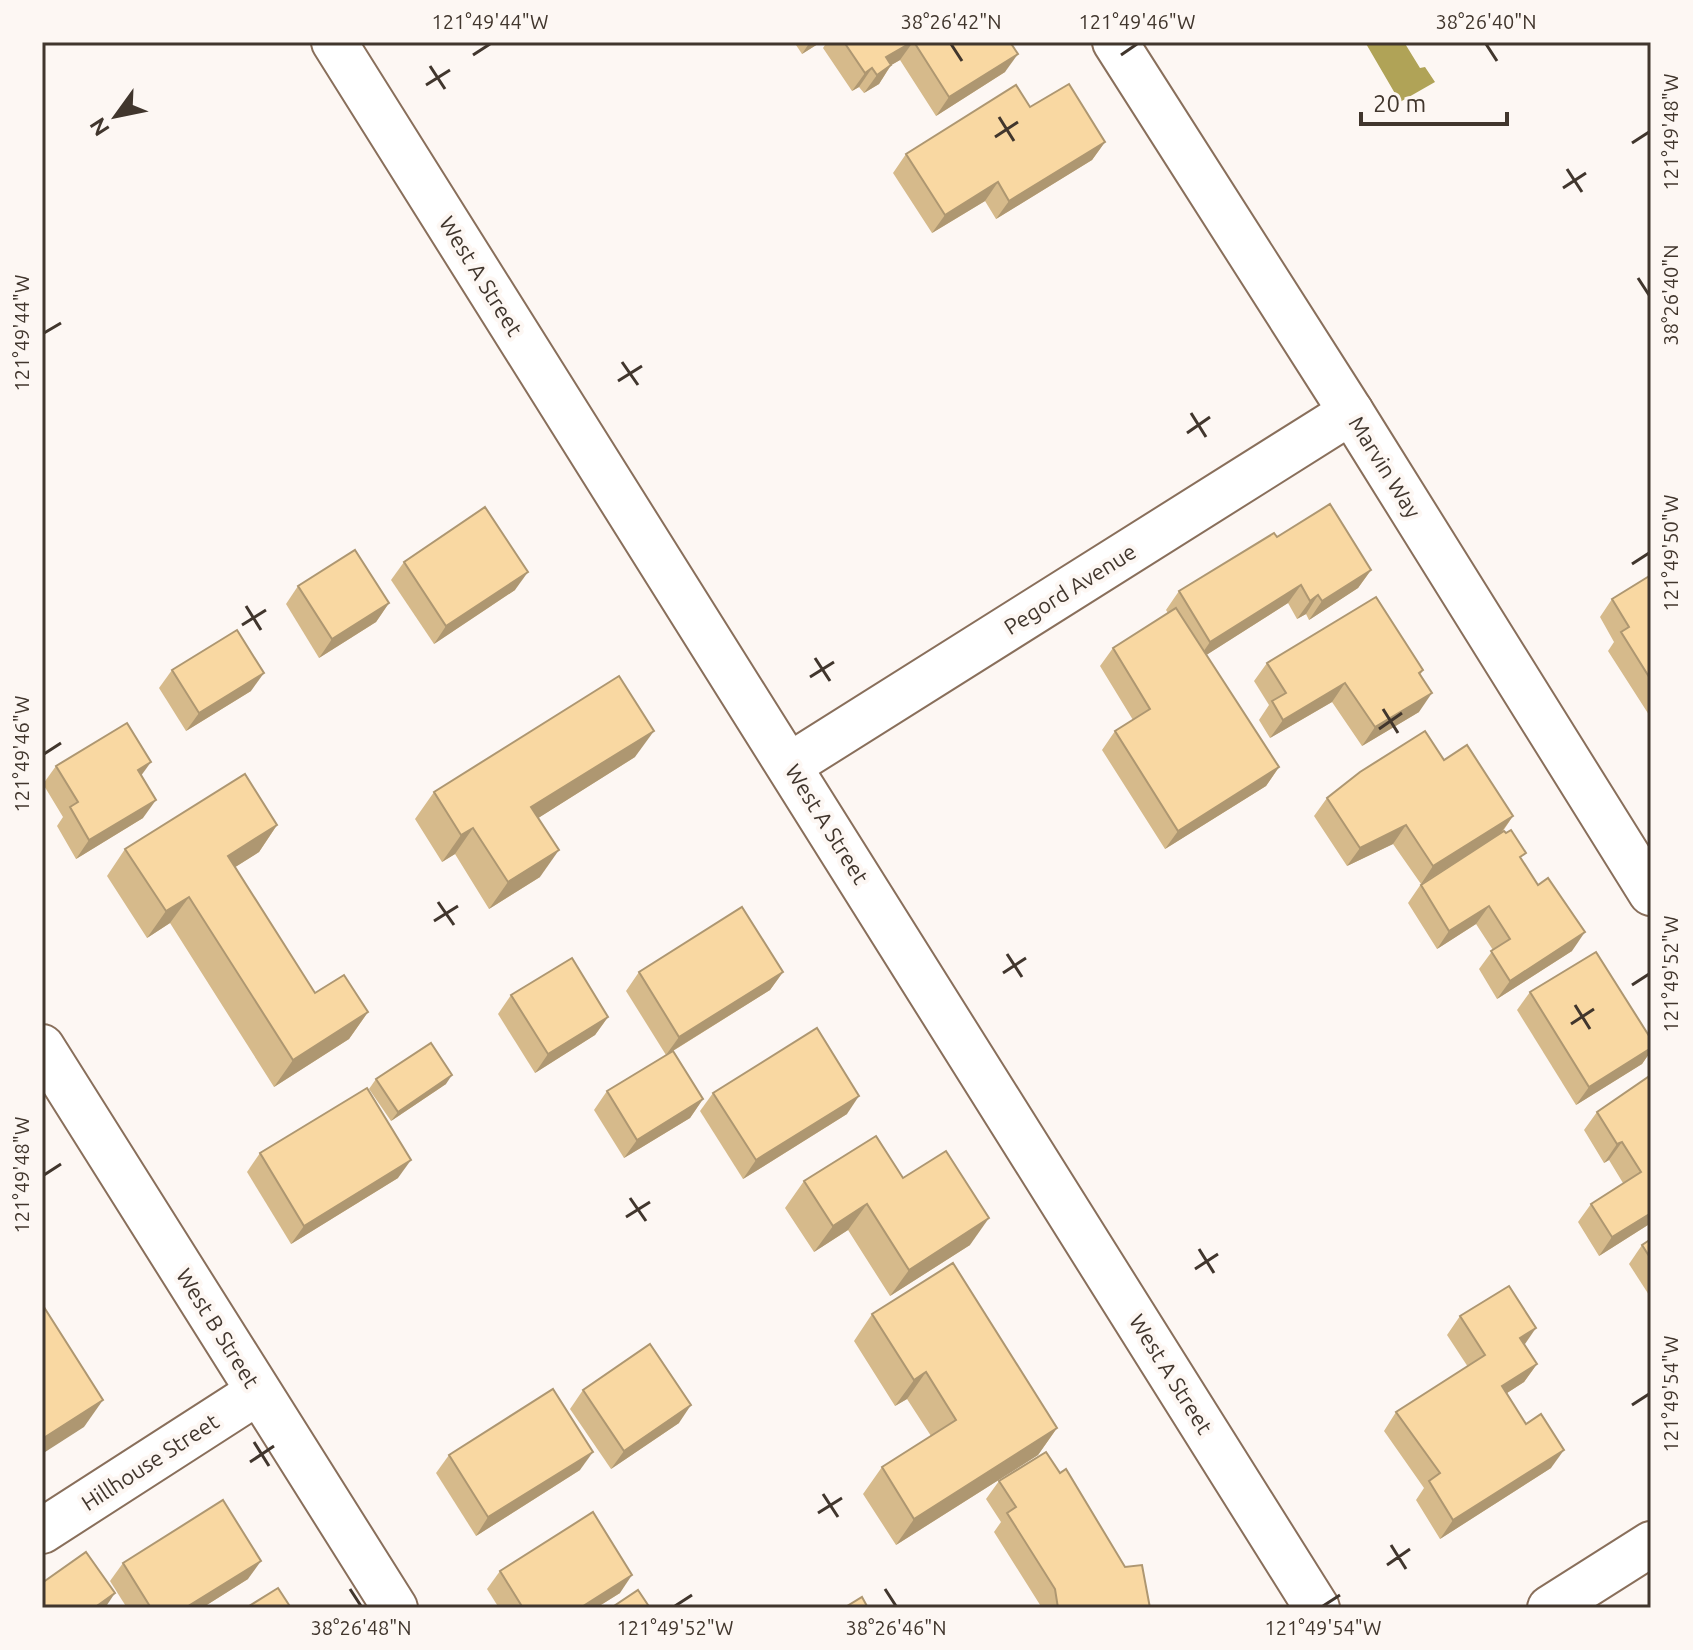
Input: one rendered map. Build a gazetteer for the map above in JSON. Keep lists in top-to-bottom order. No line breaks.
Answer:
{"streets":{"street":["West A Street","Marvin Way","Pegord Avenue","West B Street","Hillhouse Street"]},"crossings":[["West A Street","Pegord Avenue"],["Marvin Way","Pegord Avenue"],["West B Street","Hillhouse Street"]],"scale_bar":"20 m","north":"bottom left","coordinates":["121°49'44\"W","38°26'42\"N","121°49'46\"W","38°26'40\"N","121°49'48\"W","121°49'50\"W","121°49'52\"W","121°49'54\"W","38°26'48\"N","38°26'46\"N"]}
